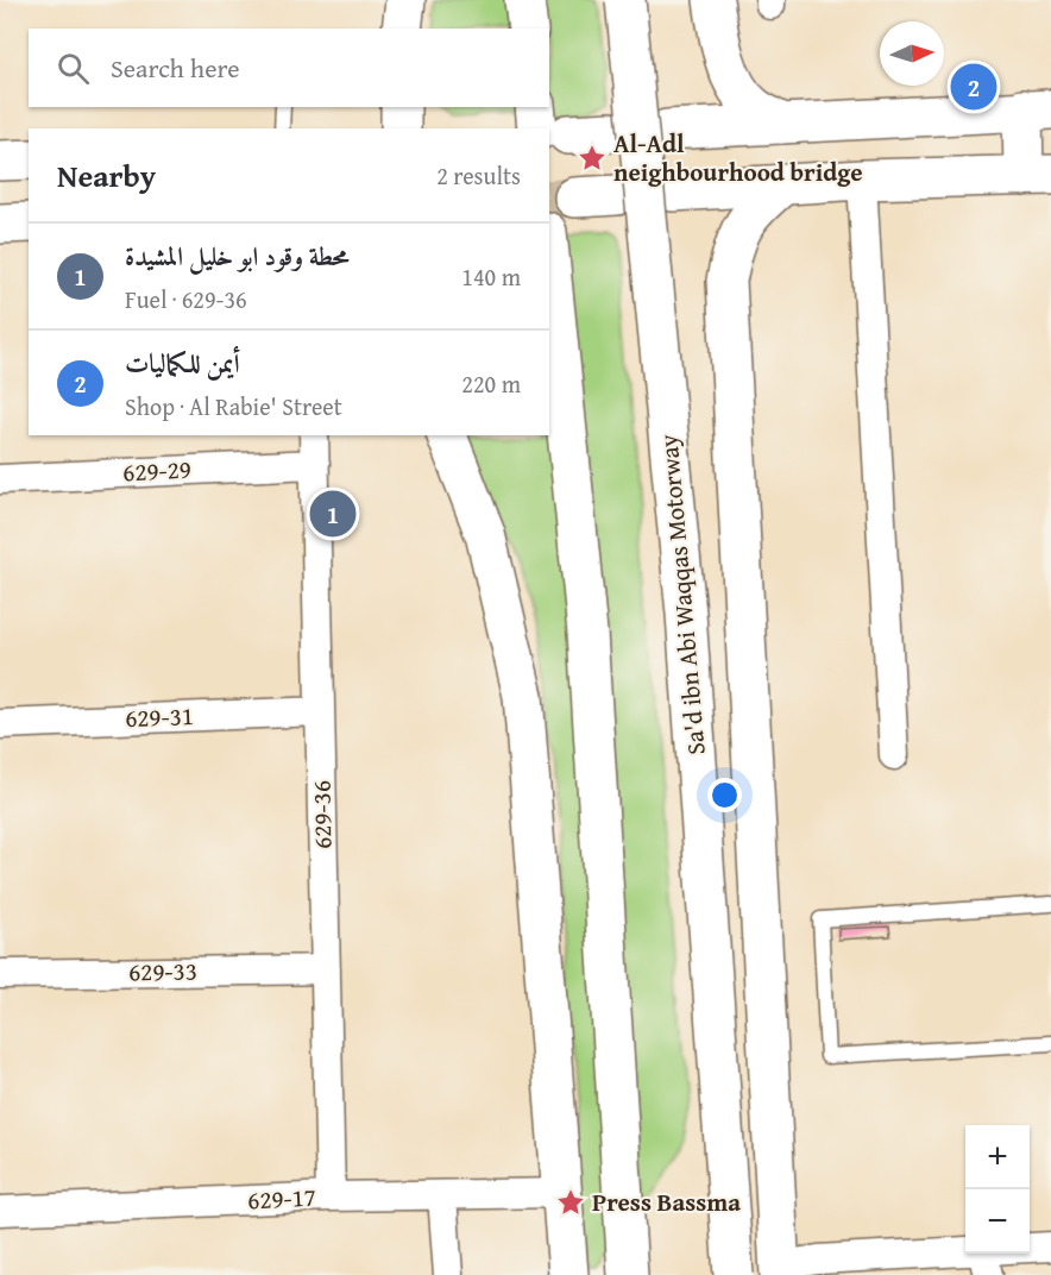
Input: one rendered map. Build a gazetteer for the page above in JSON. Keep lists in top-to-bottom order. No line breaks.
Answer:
{"streets":{"main road":["Sa'd ibn Abi Waqqas Motorway"],"street":["629-29","629-31","629-36","629-33","629-17"]},"crossings":[["629-29","629-36"],["629-31","629-36"],["629-36","629-33"],["629-36","629-17"]],"places":{"place":["Al-Adl neighbourhood bridge","Press Bassma"]},"north":"right","page":{"search":"Search here","pins":["2","1"],"heading":["Nearby","2 results"],"list":[{"mark":"1","name":"محطة وقود ابو خليل المشيدة","note":"Fuel · 629-36","value":"140 m"},{"mark":"2","name":"أيمن للكماليات","note":"Shop · Al Rabie' Street","value":"220 m"}],"map_buttons":["+","−"]}}
